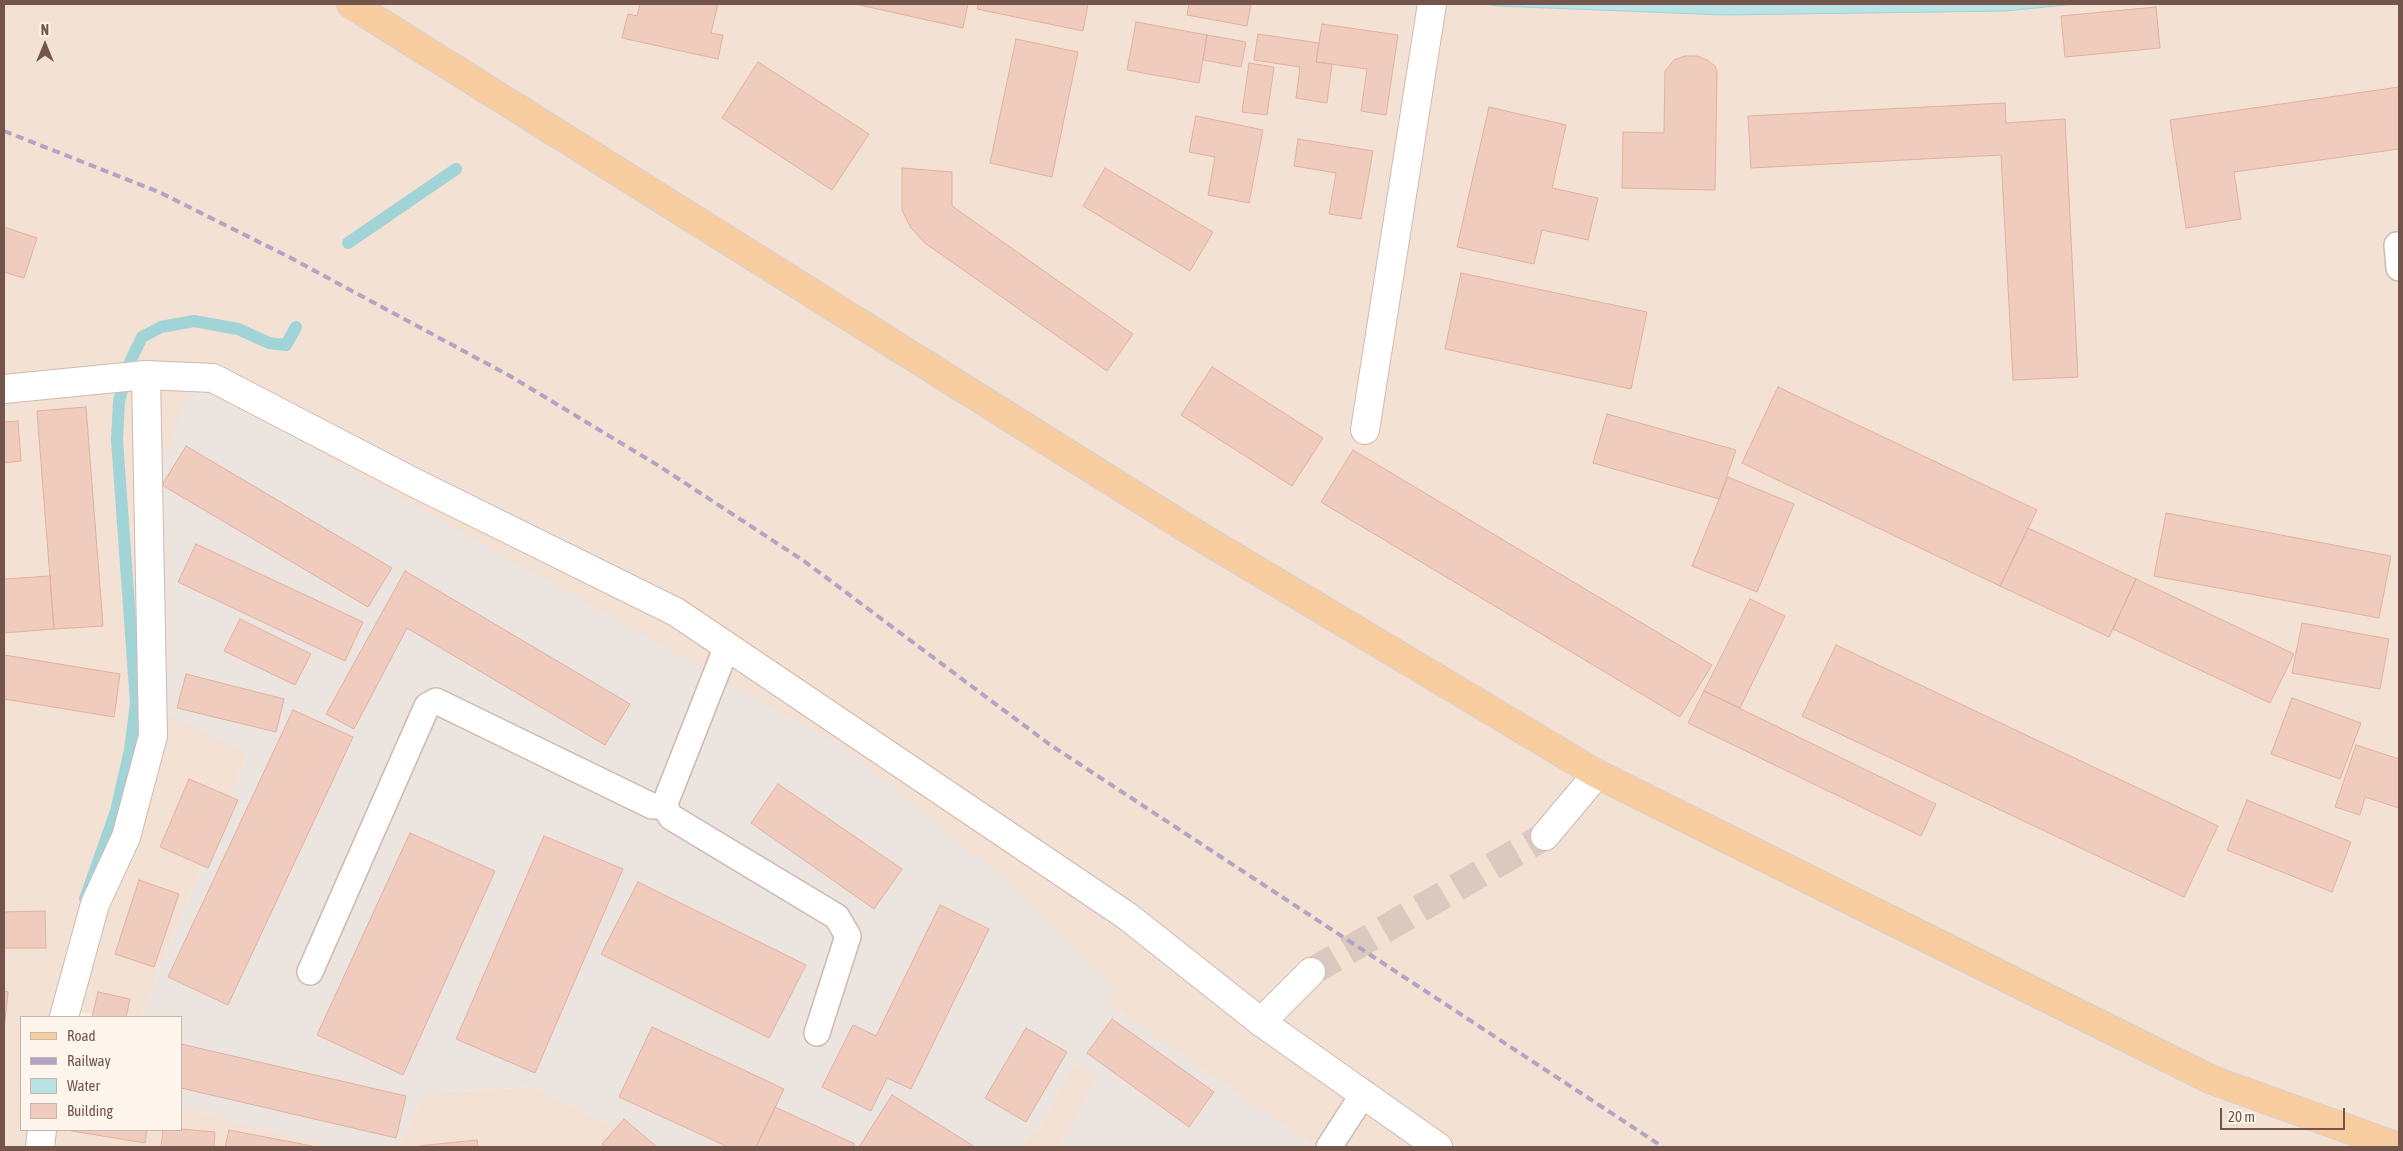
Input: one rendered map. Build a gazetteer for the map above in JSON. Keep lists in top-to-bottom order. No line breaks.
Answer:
{"legend":["Road","Railway","Water","Building"],"scale_bar":"20 m","north":"top"}
